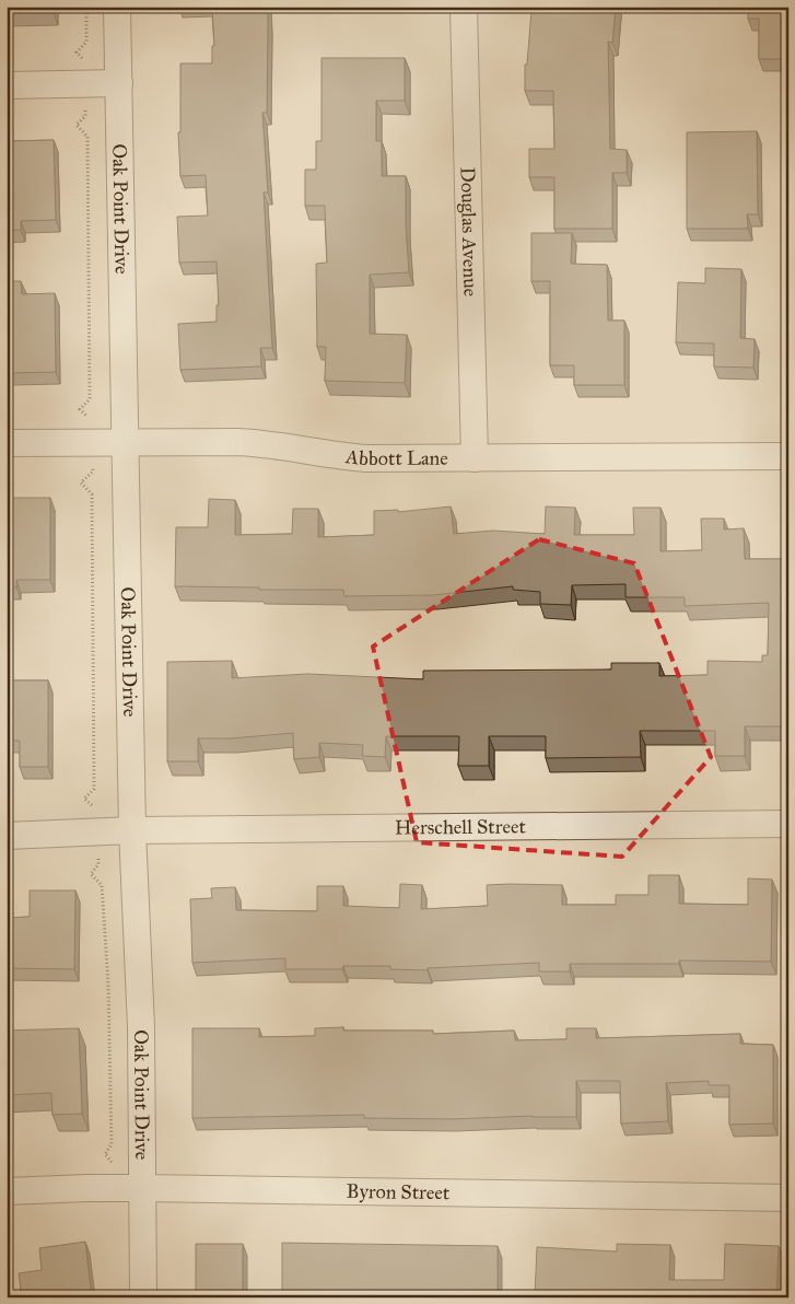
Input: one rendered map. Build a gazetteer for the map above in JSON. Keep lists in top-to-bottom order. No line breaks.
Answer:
{"streets":{"street":["Oak Point Drive","Douglas Avenue","Abbott Lane","Herschell Street","Byron Street"]},"crossings":[["Oak Point Drive","Abbott Lane"],["Oak Point Drive","Herschell Street"],["Oak Point Drive","Byron Street"],["Douglas Avenue","Abbott Lane"]]}
